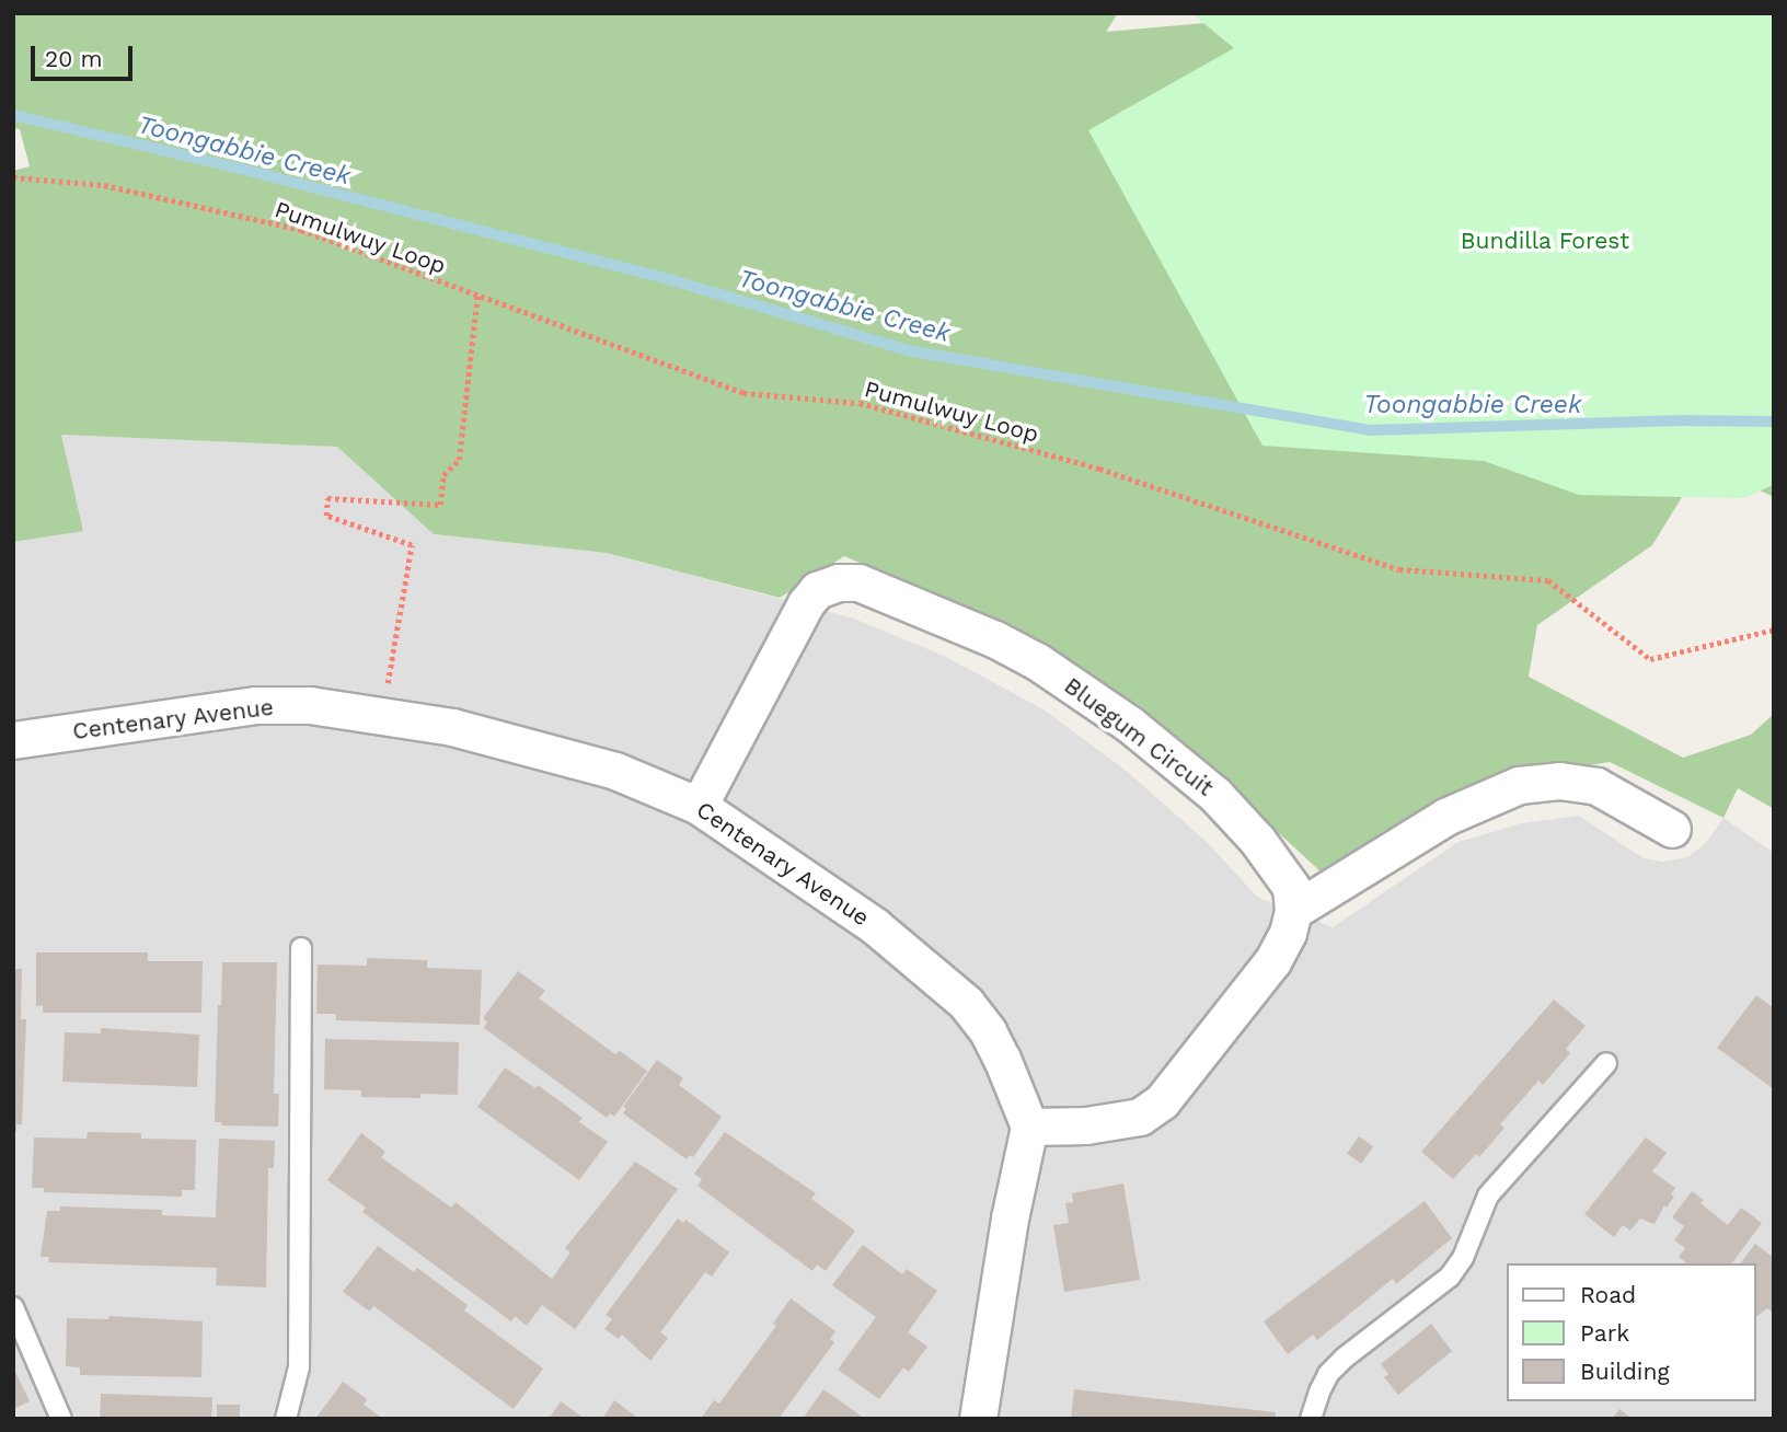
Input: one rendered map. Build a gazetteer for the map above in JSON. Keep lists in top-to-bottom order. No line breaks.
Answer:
{"streets":{"street":["Centenary Avenue","Bluegum Circuit"],"path":["Pumulwuy Loop"]},"crossings":[["Centenary Avenue","Bluegum Circuit"]],"water":["Toongabbie Creek"],"parks":["Bundilla Forest"],"legend":["Road","Park","Building"],"scale_bar":"20 m"}
